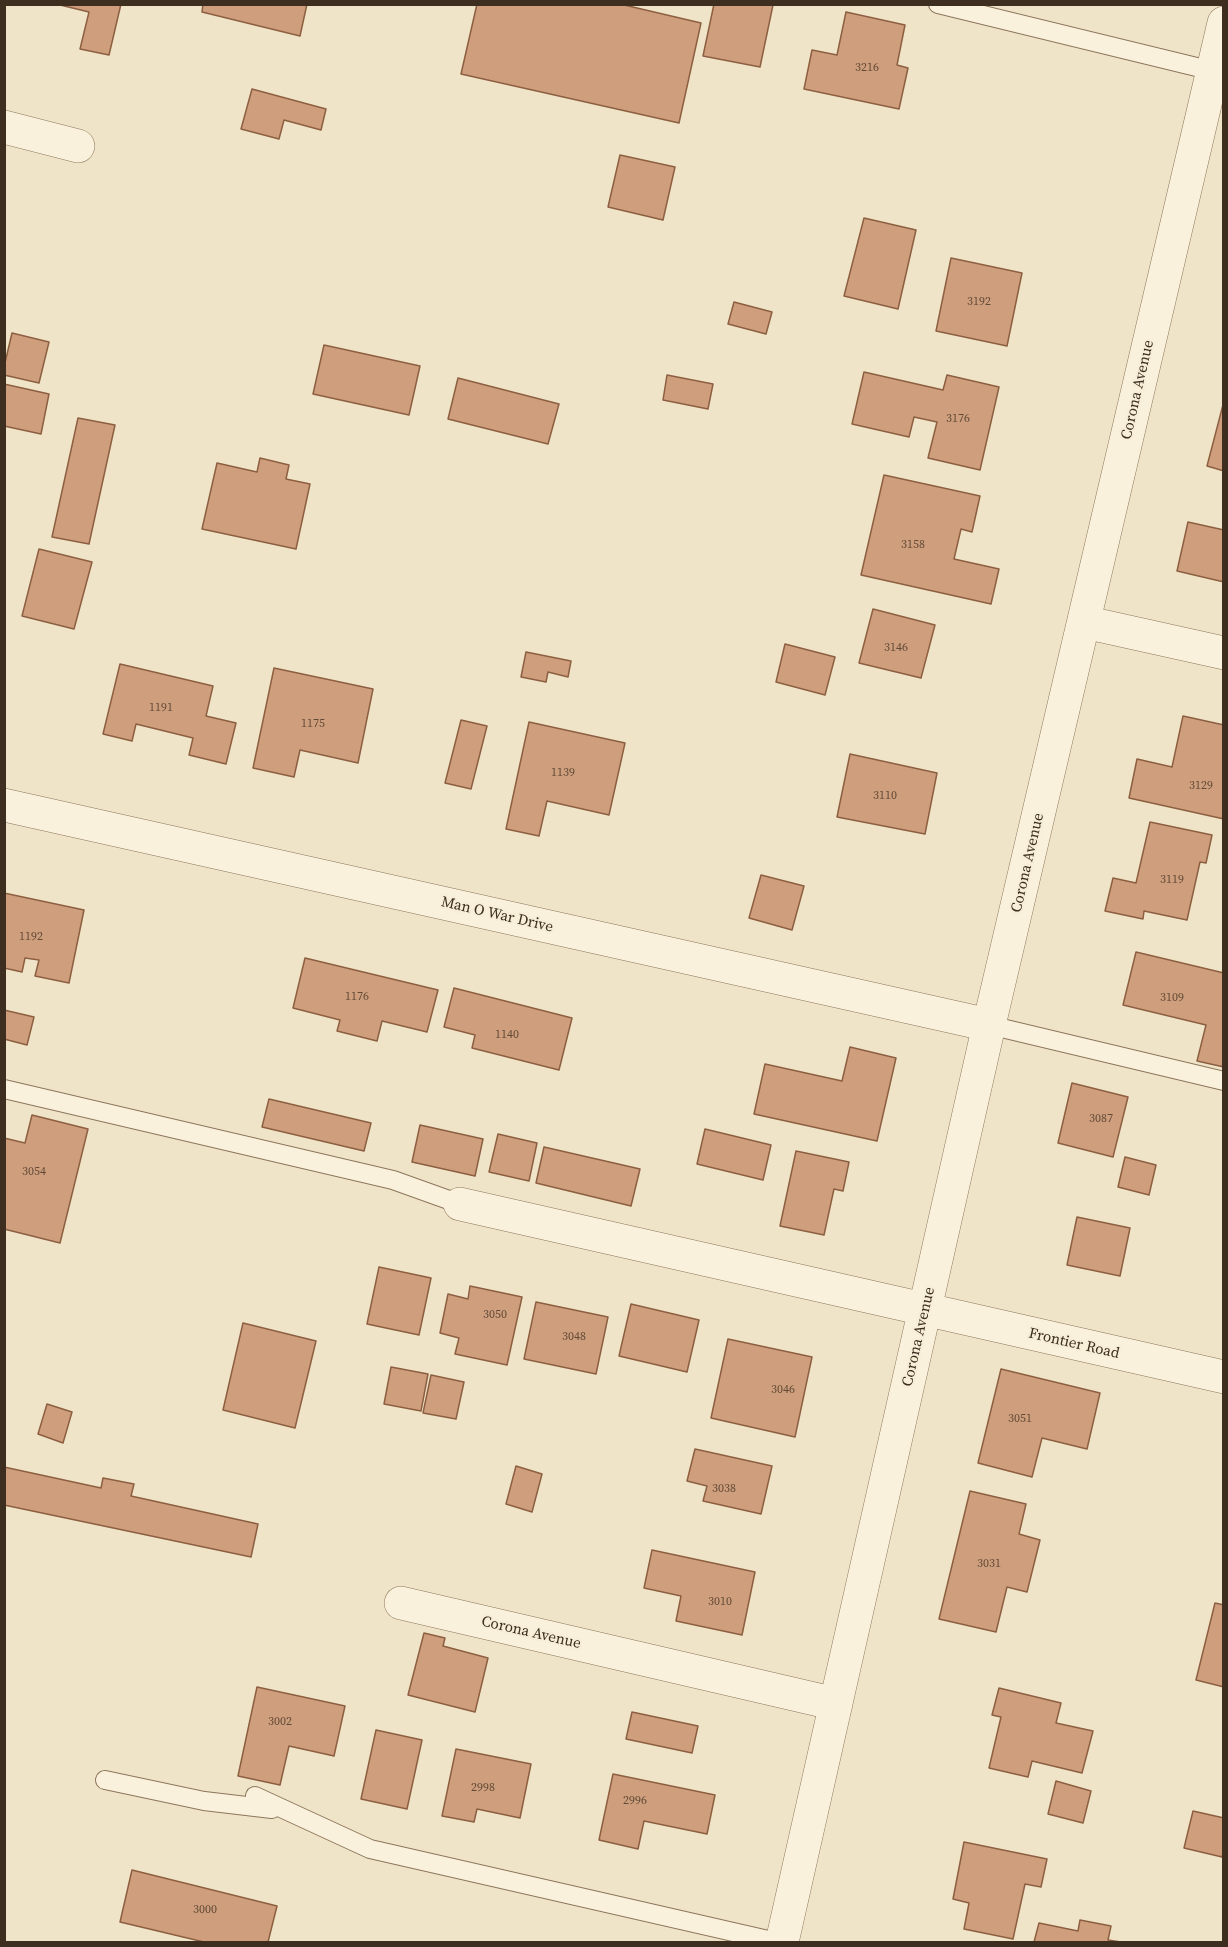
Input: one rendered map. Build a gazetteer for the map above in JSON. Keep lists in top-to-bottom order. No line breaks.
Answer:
{"streets":{"street":["Corona Avenue","Man O War Drive","Frontier Road"]},"crossings":[["Corona Avenue","Man O War Drive"],["Corona Avenue","Frontier Road"]],"house_numbers":["3216","3192","3176","3158","3146","1191","1175","1139","3129","3110","3119","1192","1176","3109","1140","3087","3054","3050","3048","3046","3051","3038","3031","3010","3002","2998","2996","3000"]}
